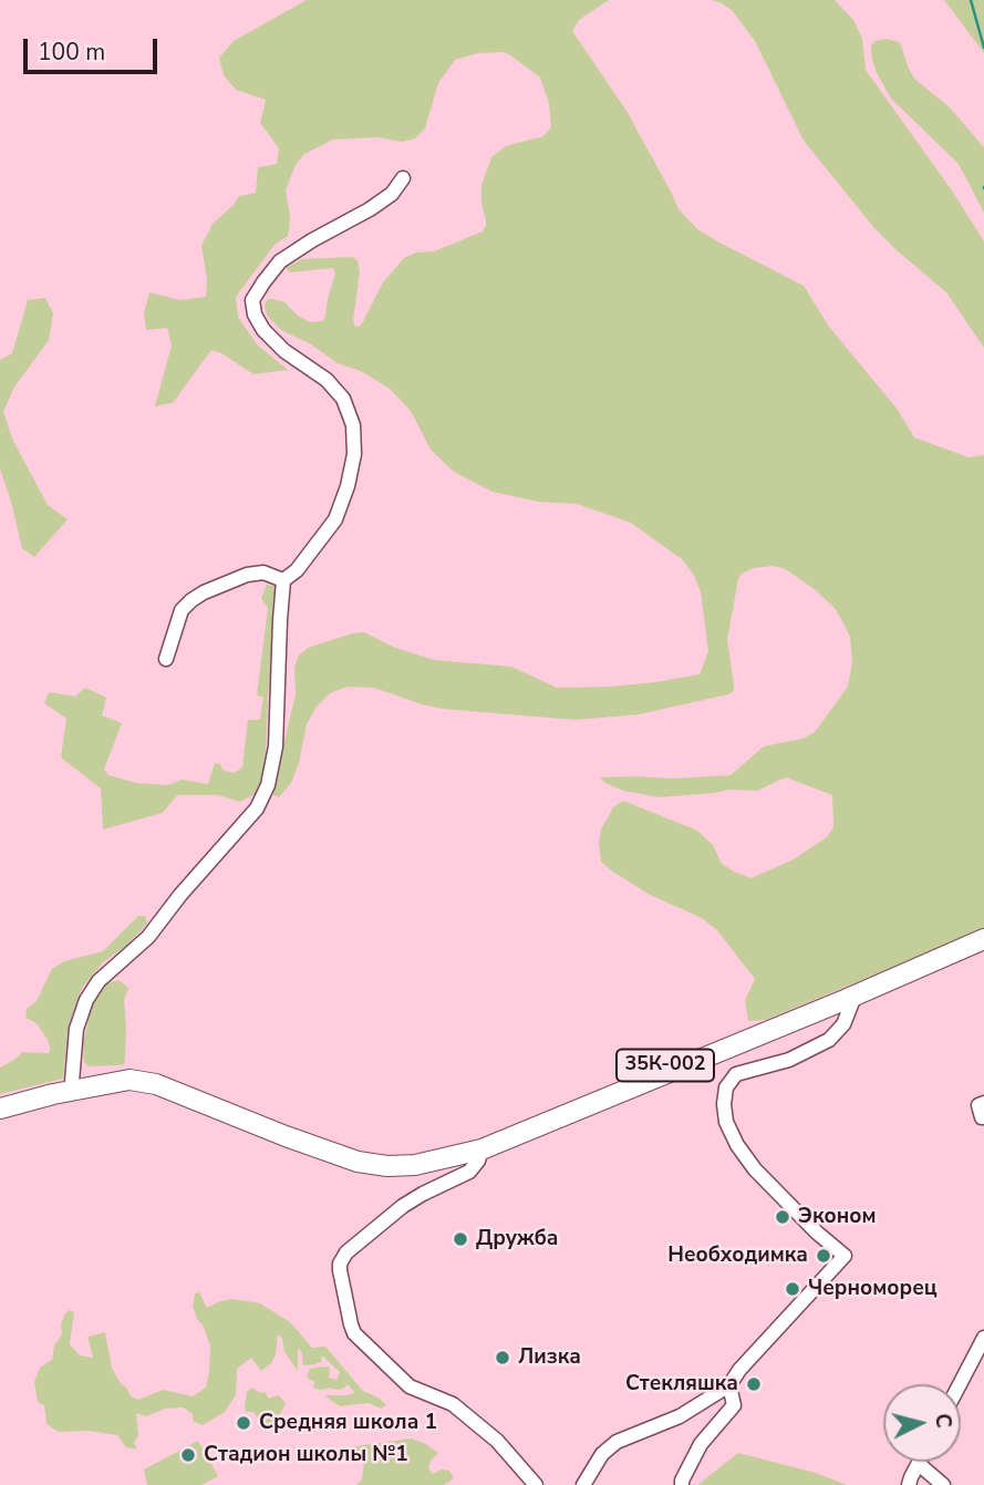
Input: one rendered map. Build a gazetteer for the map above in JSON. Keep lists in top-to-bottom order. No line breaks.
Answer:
{"streets":{"highway":["35К-002"]},"places":["Эконом","Дружба","Необходимка","Черноморец","Лизка","Стекляшка","Средняя школа 1","Стадион школы №1"],"scale_bar":"100 m","north":"right"}
